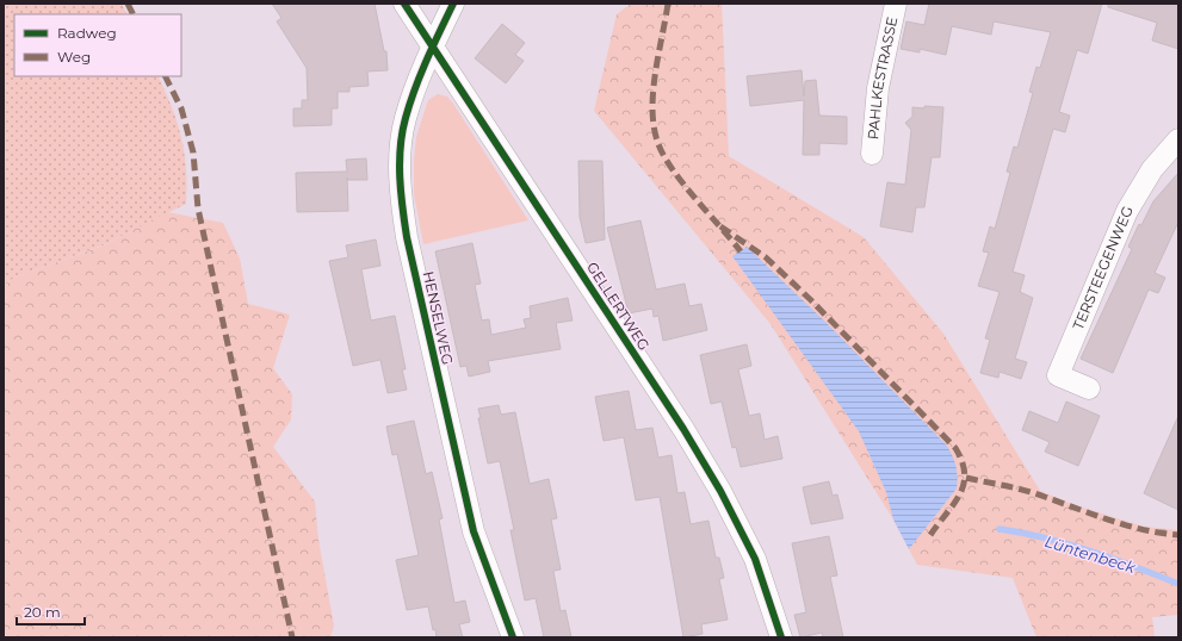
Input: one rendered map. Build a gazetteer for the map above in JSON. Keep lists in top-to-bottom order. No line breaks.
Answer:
{"streets":{"street":["PAHLKESTRASSE","TERSTEEGENWEG","GELLERTWEG","HENSELWEG"]},"crossings":[["GELLERTWEG","HENSELWEG"]],"water":["Lüntenbeck"],"legend":["Radweg","Weg"],"scale_bar":"20 m"}
